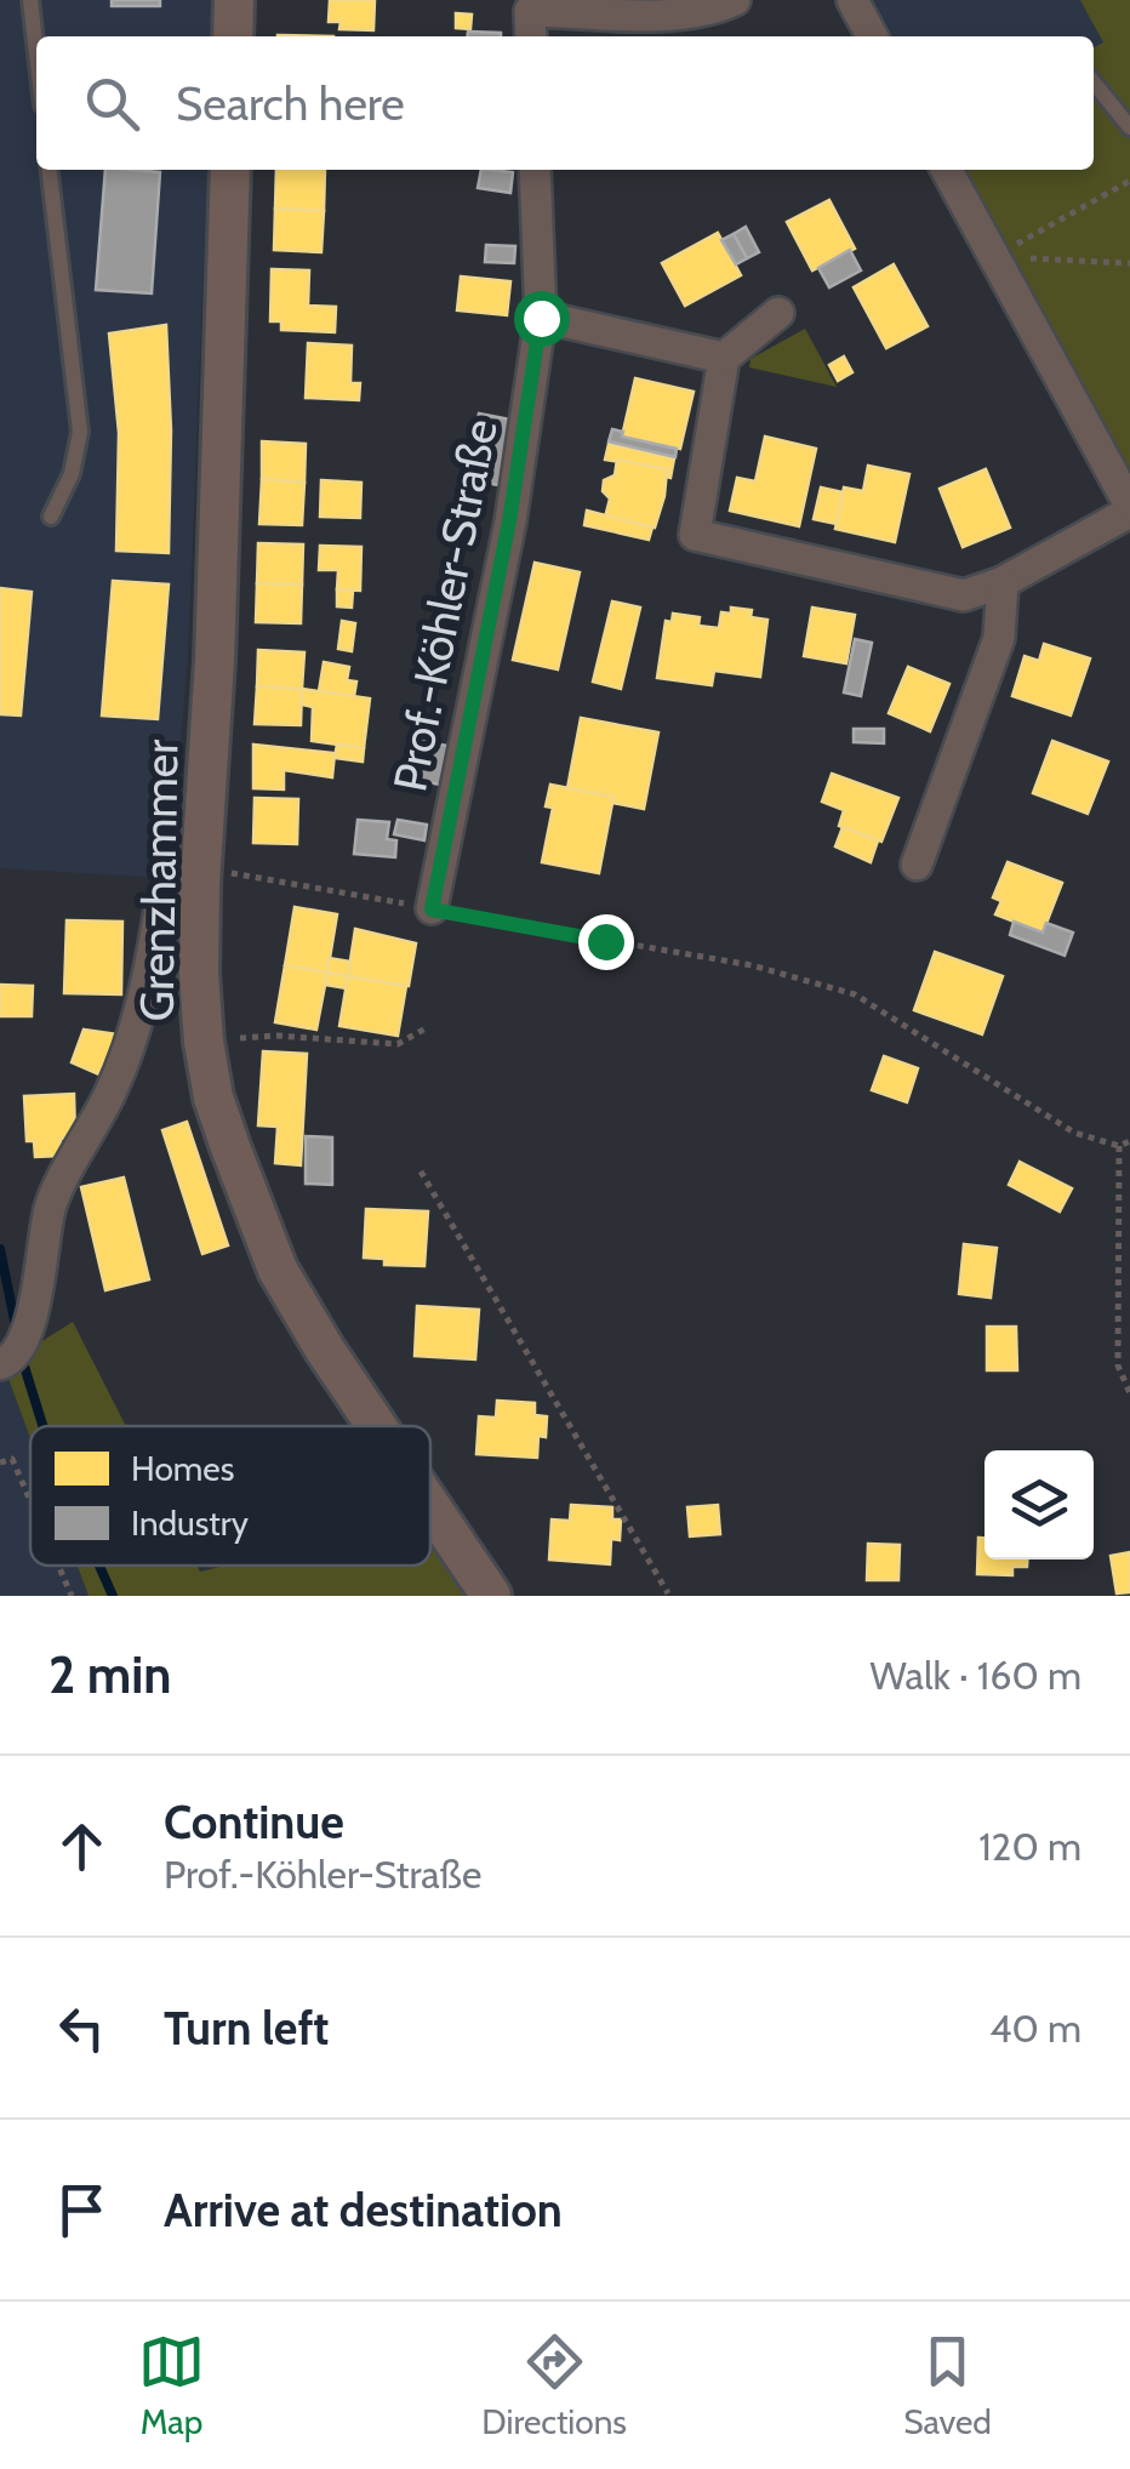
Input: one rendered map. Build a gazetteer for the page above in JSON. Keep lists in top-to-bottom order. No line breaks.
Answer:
{"streets":{"main road":["Grenzhammer"],"street":["Prof.-Köhler-Straße"]},"legend":["Homes","Industry"],"page":{"search":"Search here","heading":["2 min","Walk · 160 m"],"list":[["Continue","Prof.-Köhler-Straße","120 m"],["Turn left","40 m"],"Arrive at destination"],"nav":["Map","Directions","Saved"]}}
